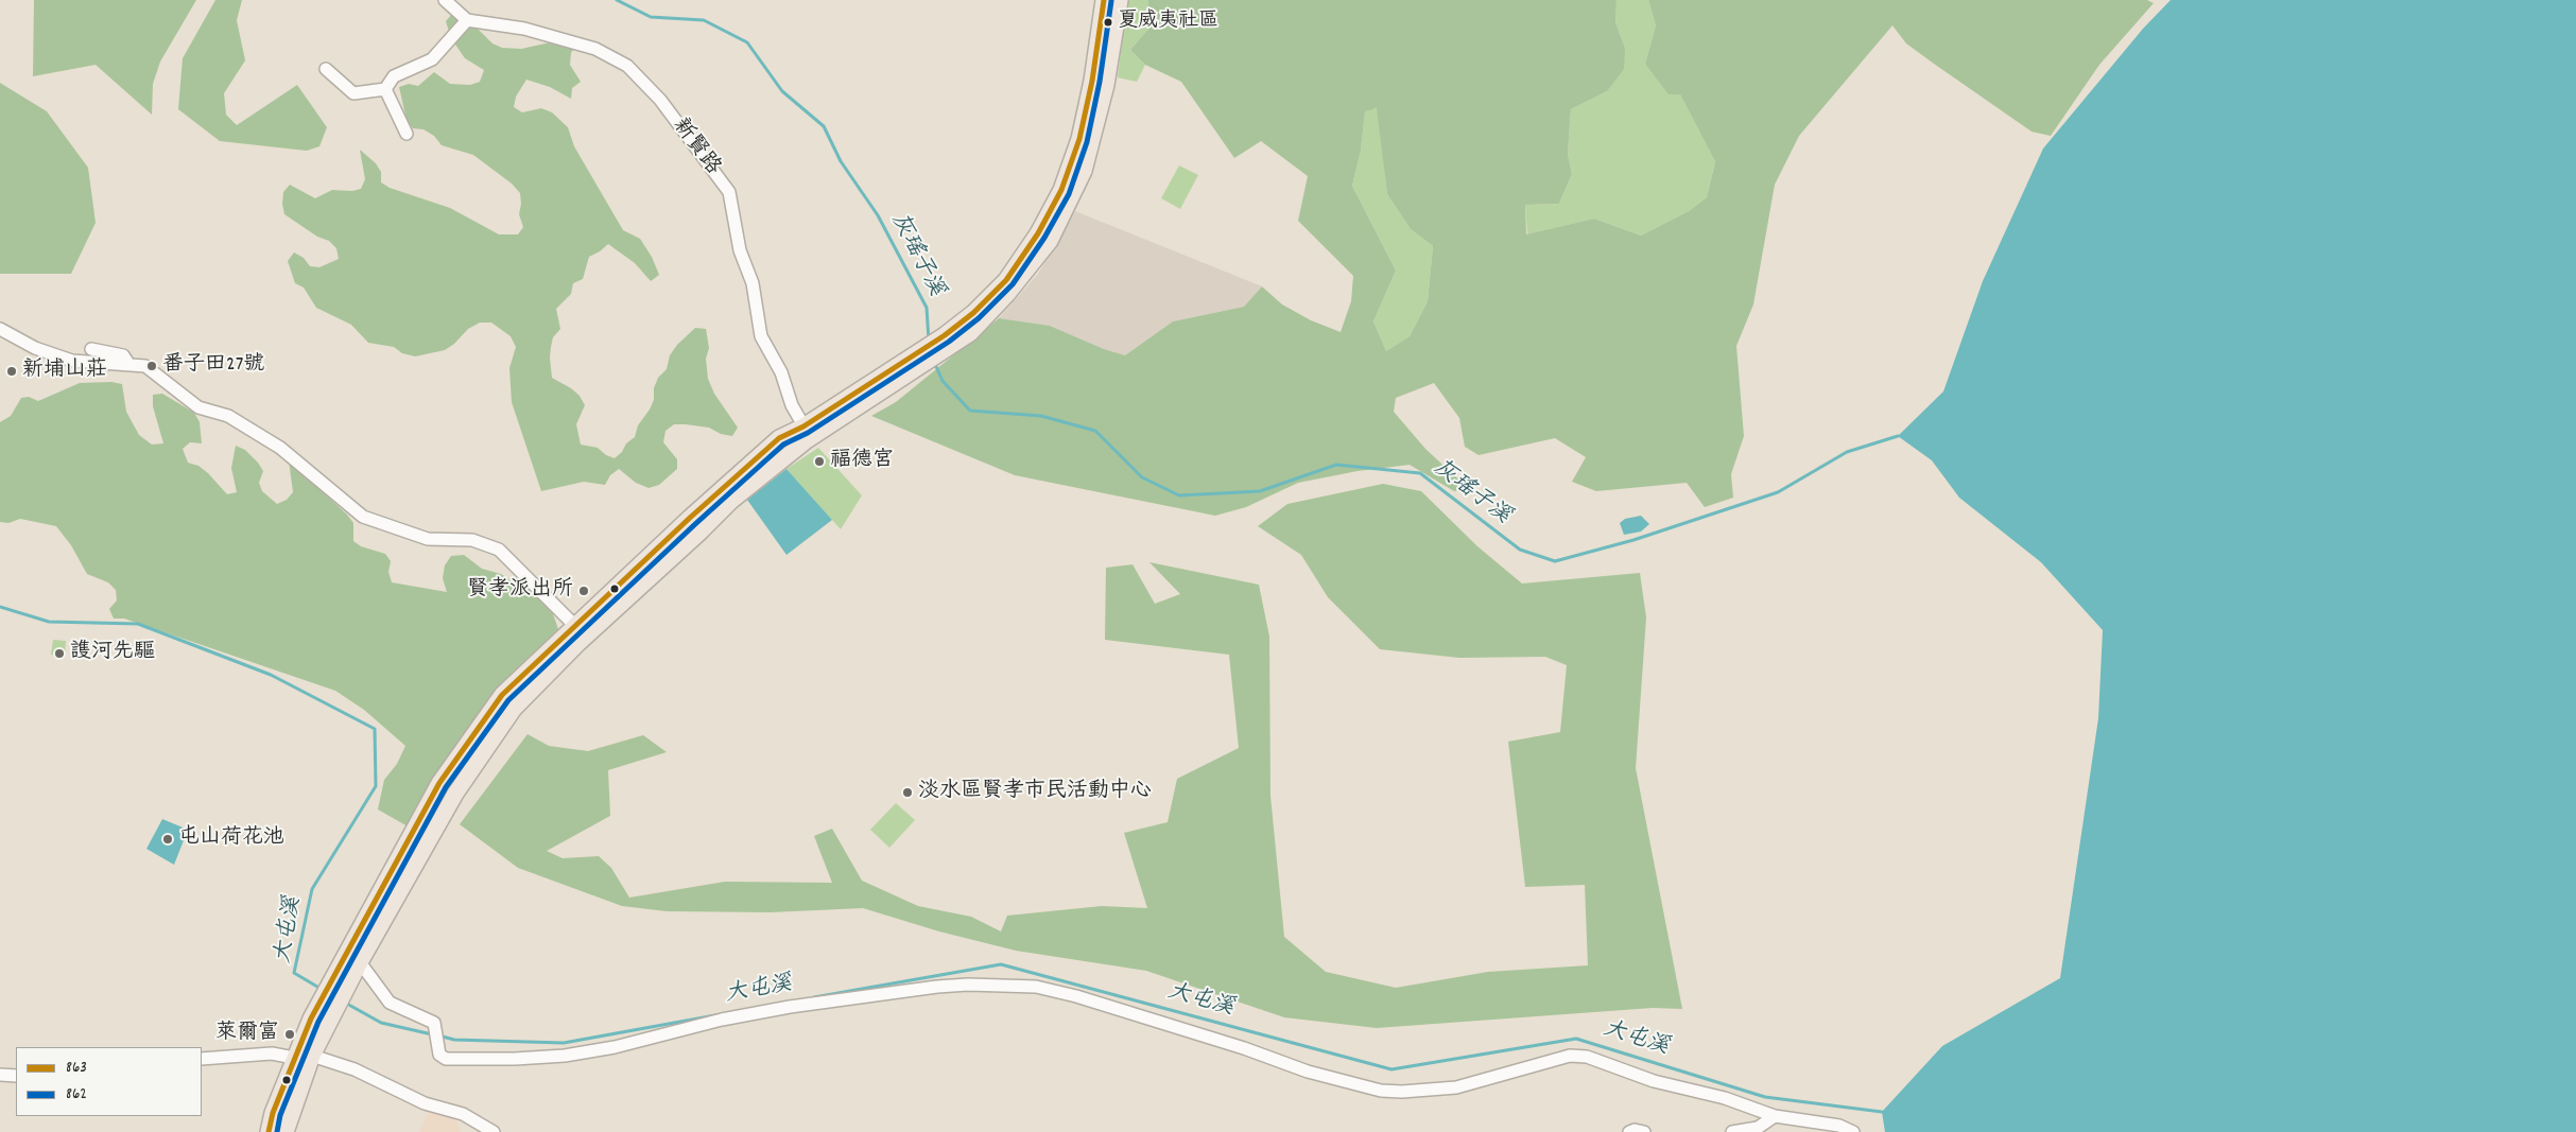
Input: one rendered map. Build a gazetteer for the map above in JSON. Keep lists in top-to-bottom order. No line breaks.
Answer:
{"streets":{"street":["新賢路"]},"water":["灰瑤子溪","大屯溪"],"places":["夏威夷社區","番子田27號","新埔山莊","福德宮","賢孝派出所","謢河先驅","淡水區賢孝市民活動中心","屯山荷花池","萊爾富"],"lines":["transit line 863","transit line 862"],"legend":["863","862"]}
